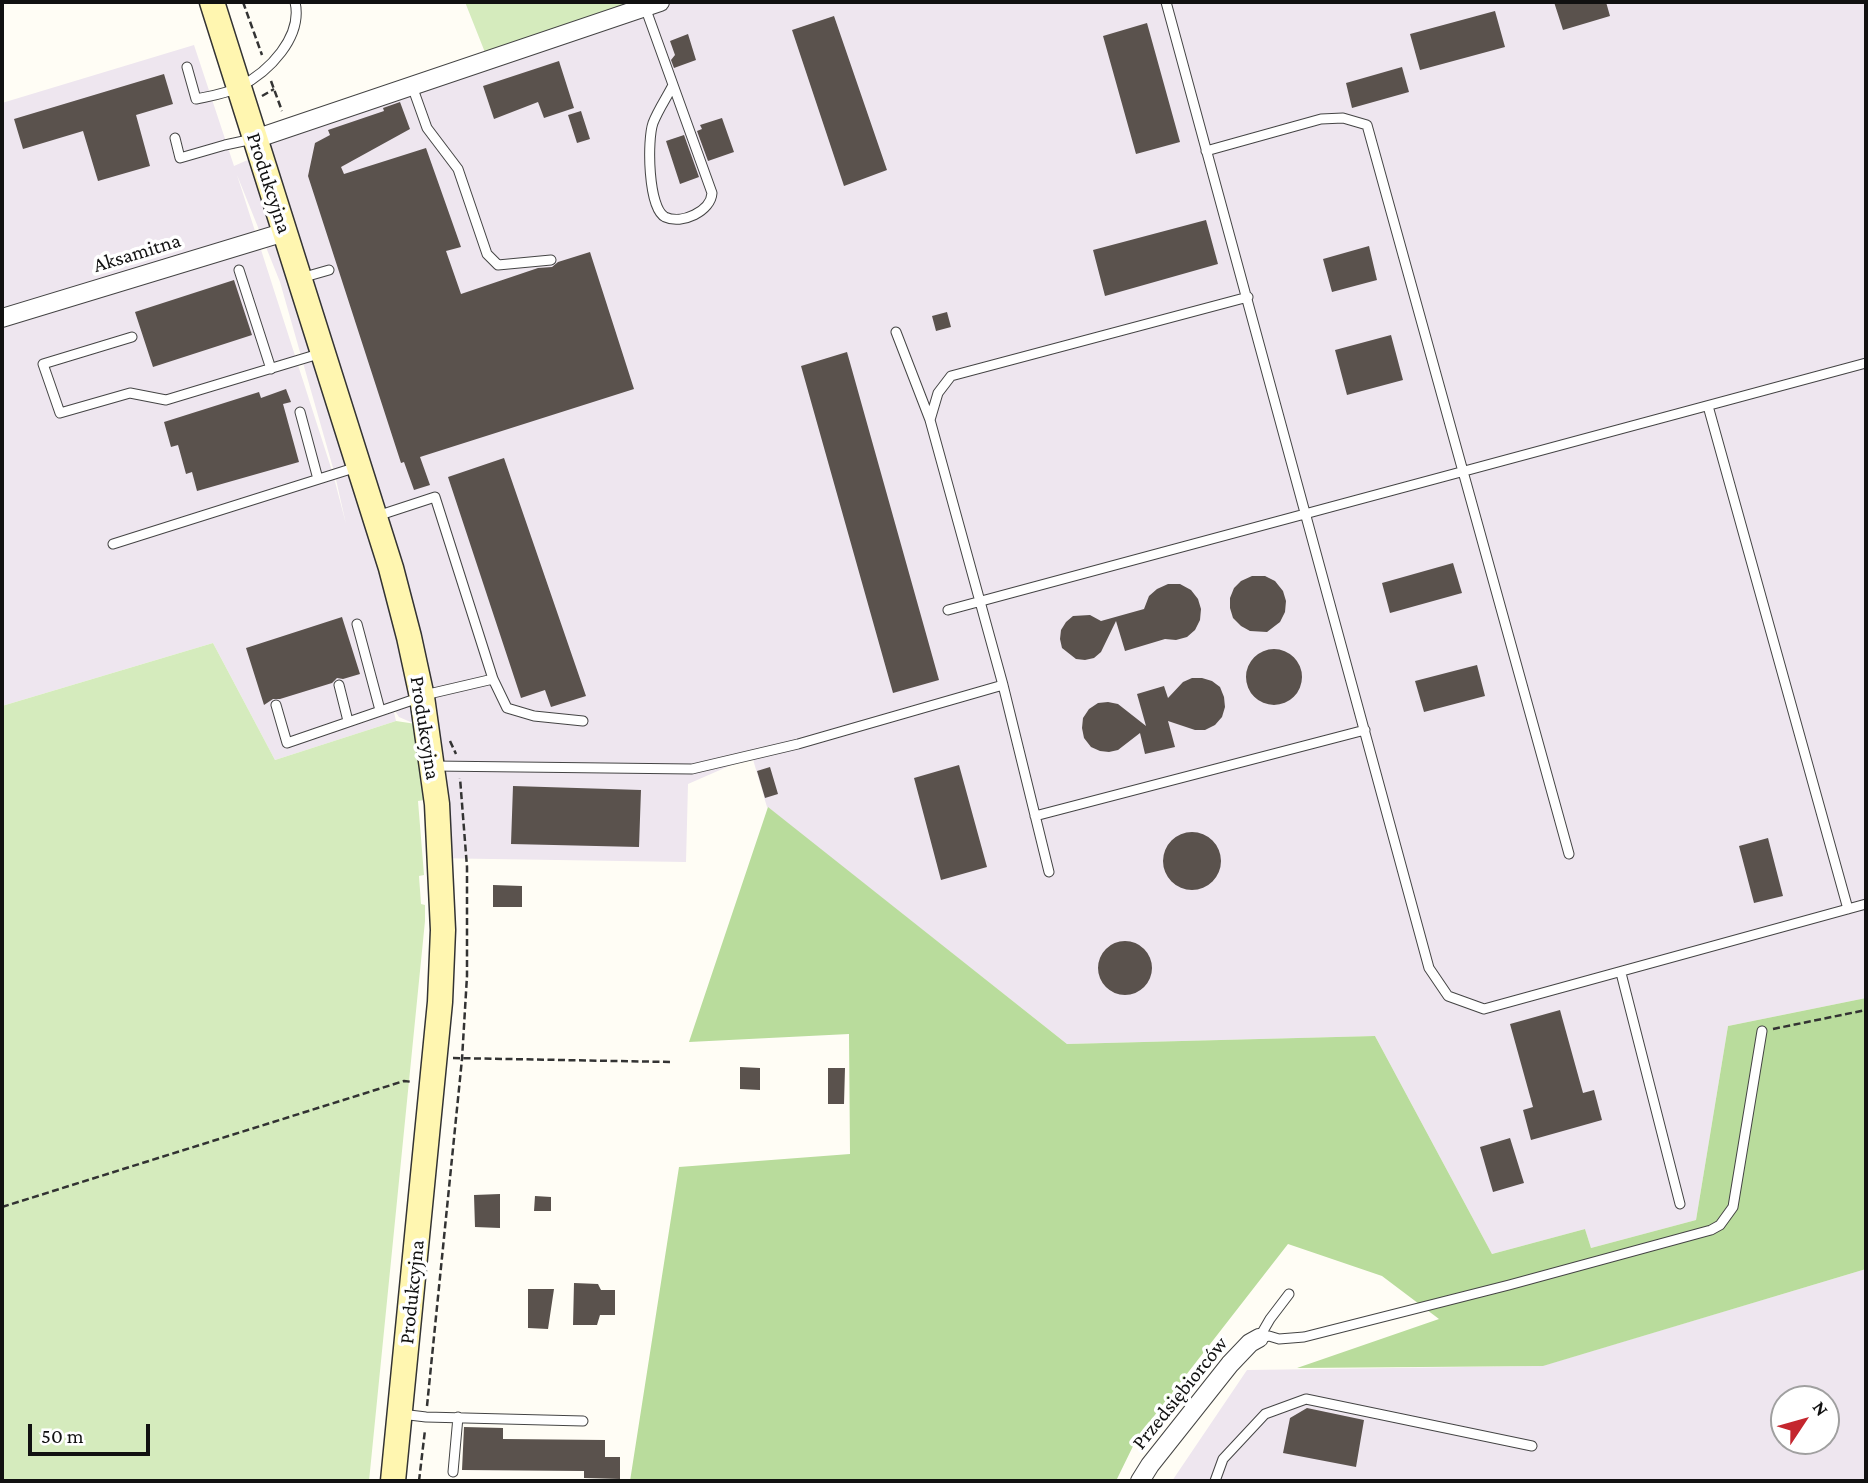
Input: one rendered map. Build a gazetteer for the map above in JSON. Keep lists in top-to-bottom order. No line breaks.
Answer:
{"streets":{"street":["Produkcyjna","Aksamitna","Przedsiębiorców"]},"crossings":[["Produkcyjna","Aksamitna"]],"scale_bar":"50 m","north":"top right"}
